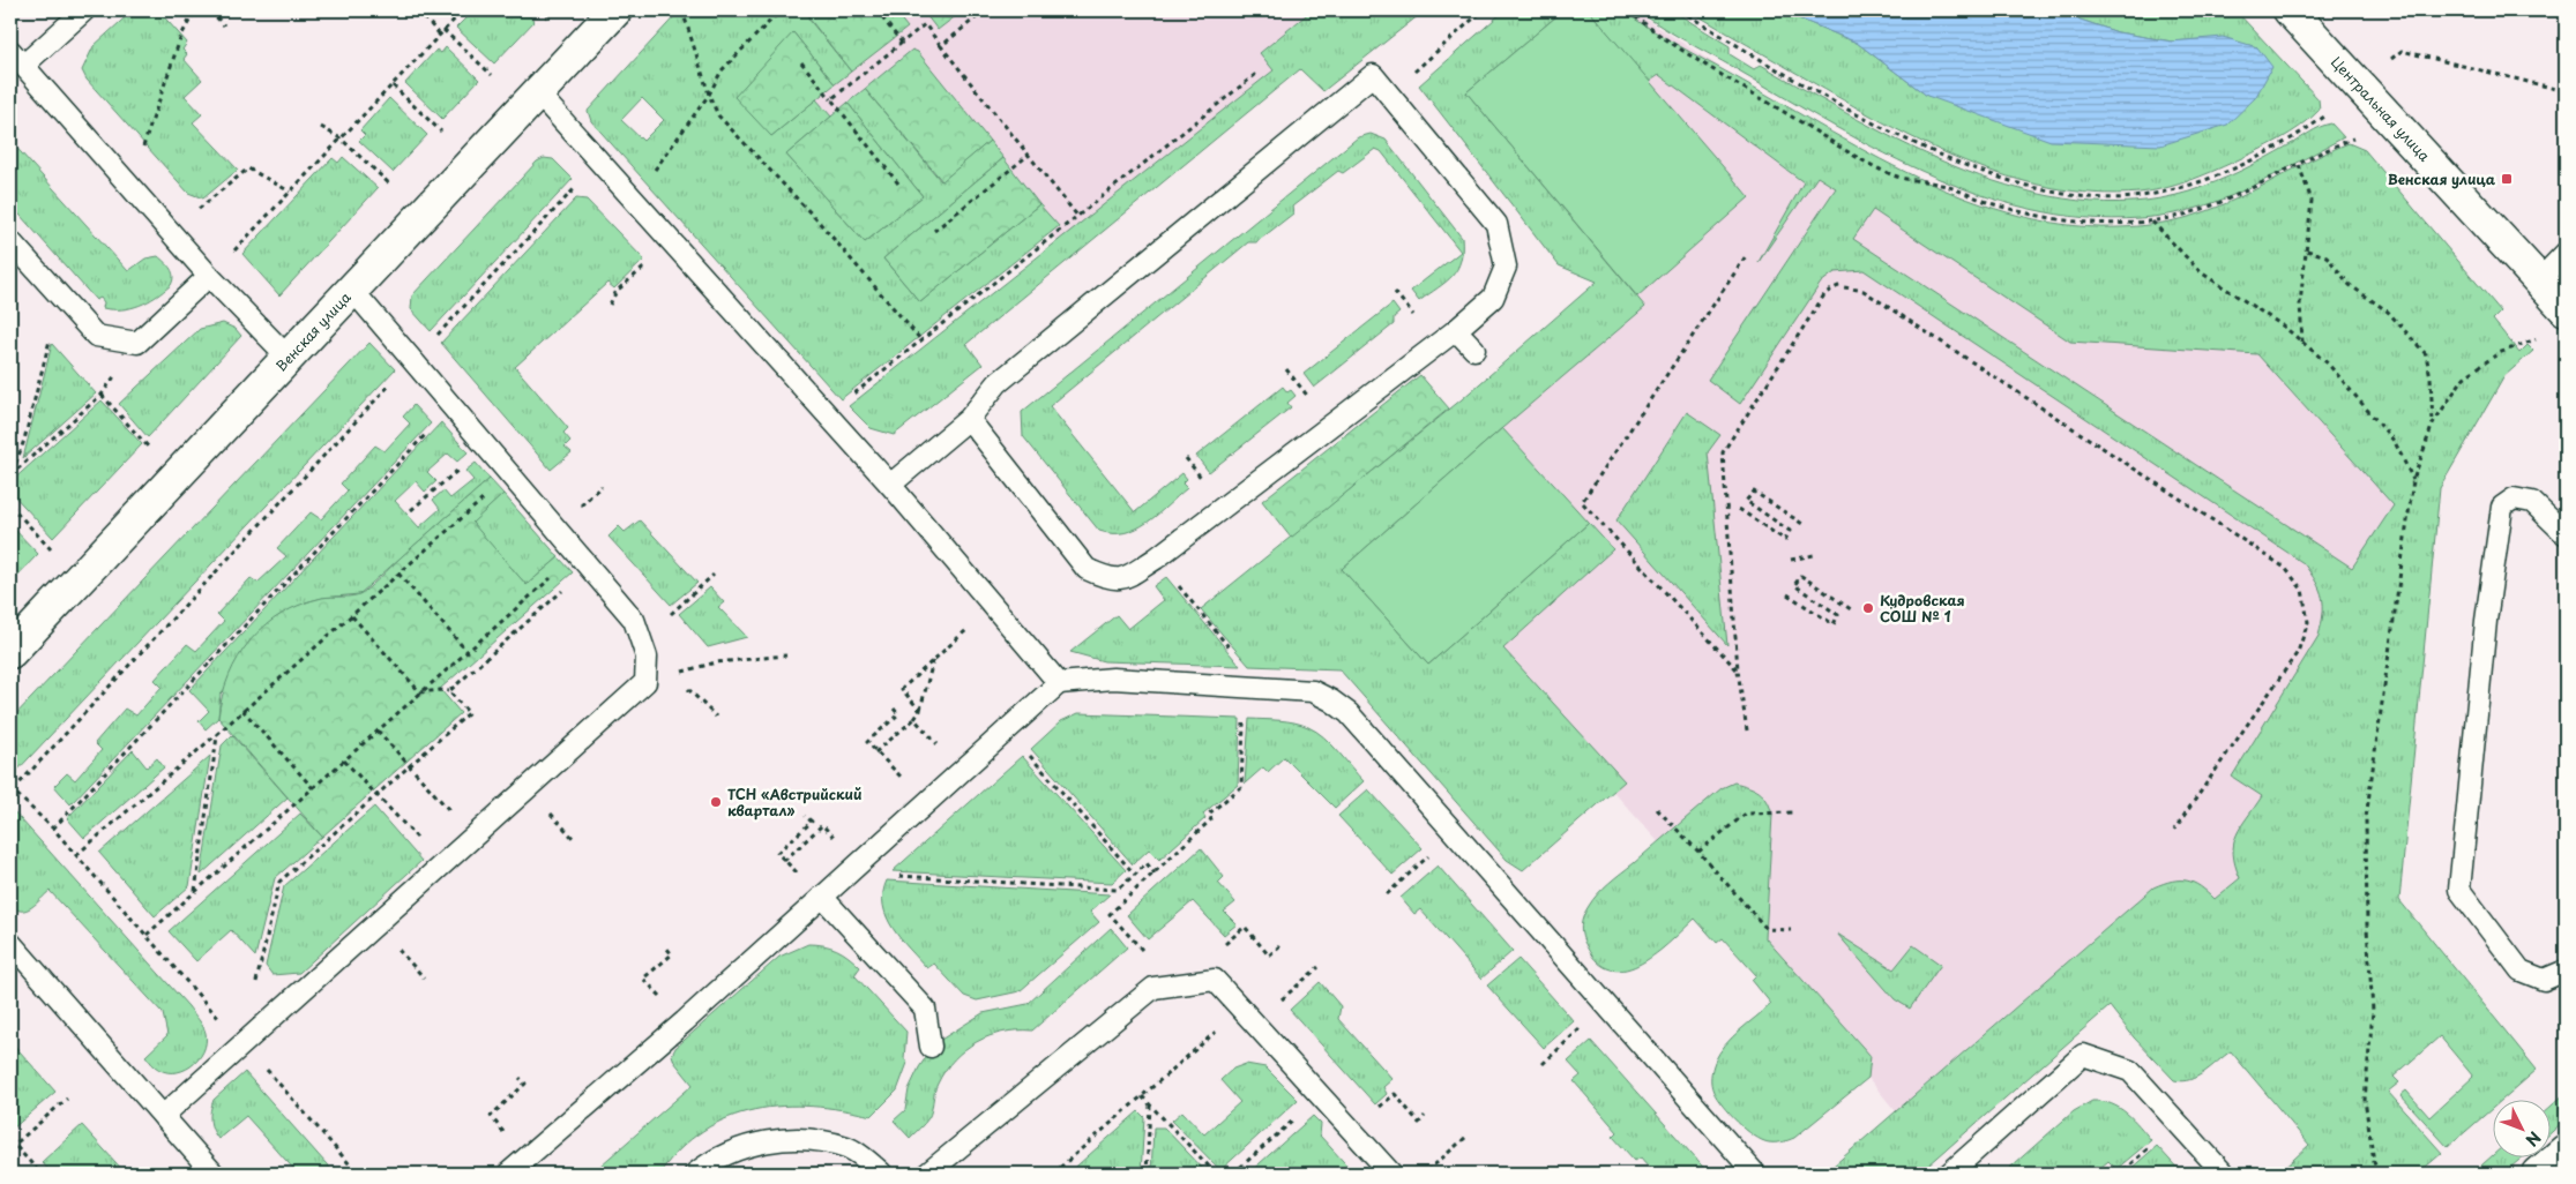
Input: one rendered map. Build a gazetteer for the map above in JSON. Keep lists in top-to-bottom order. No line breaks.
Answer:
{"streets":{"street":["Центральная улица","Венская улица"]},"places":{"transit":["Венская улица"],"other":["Кудровская СОШ № 1","ТСН «Австрийский квартал»"]},"north":"bottom right"}
